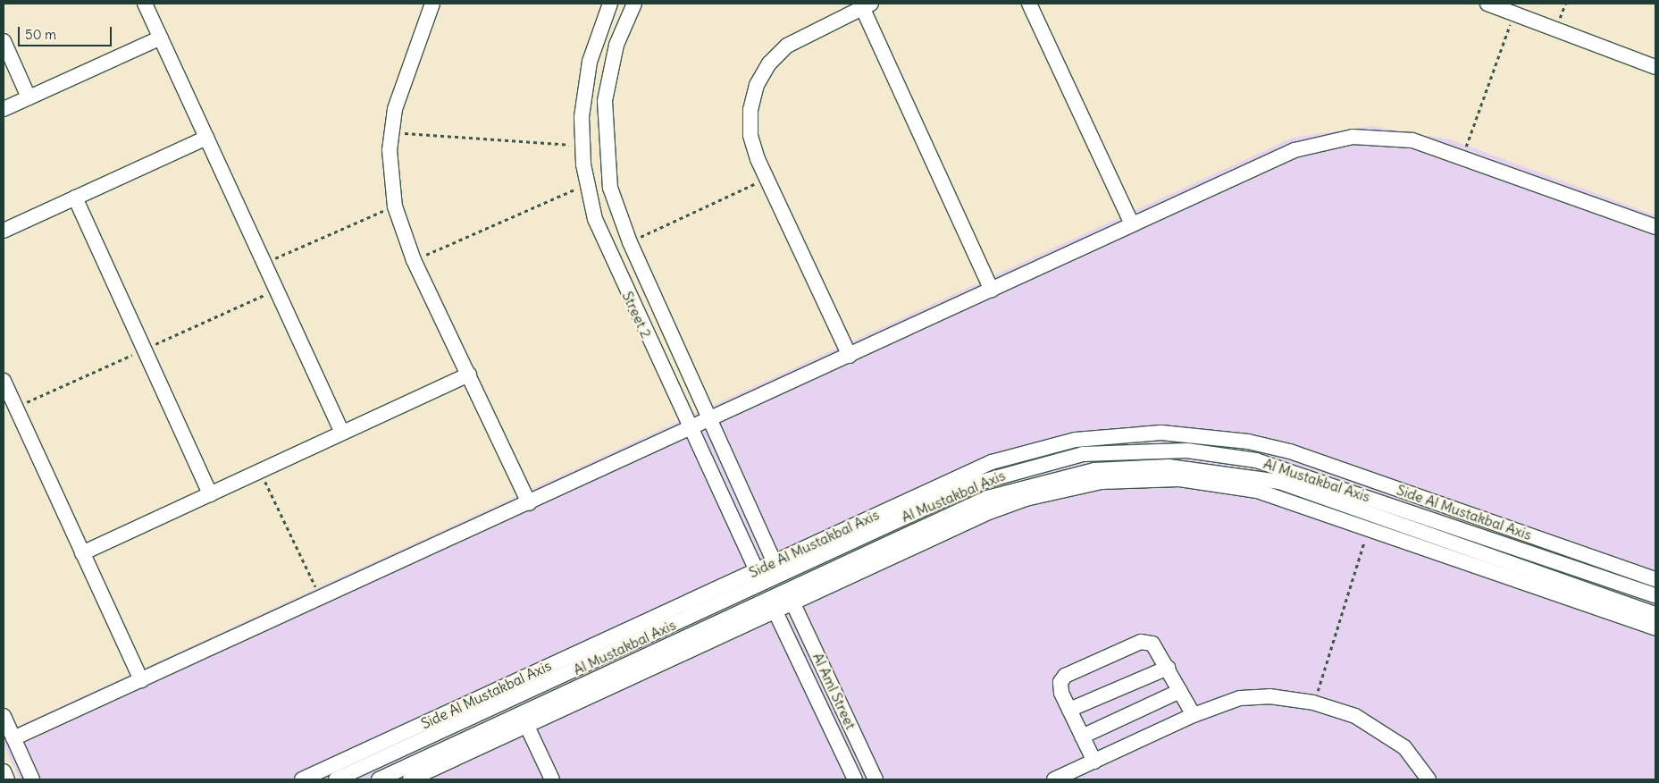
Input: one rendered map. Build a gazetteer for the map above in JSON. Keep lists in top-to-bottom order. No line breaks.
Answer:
{"streets":{"street":["Street 2","Al Mustakbal Axis","Side Al Mustakbal Axis","Al Aml Street"]},"crossings":[["Street 2","Al Mustakbal Axis"],["Street 2","Side Al Mustakbal Axis"],["Street 2","Al Aml Street"],["Al Mustakbal Axis","Side Al Mustakbal Axis"],["Al Mustakbal Axis","Al Aml Street"]],"scale_bar":"50 m"}
